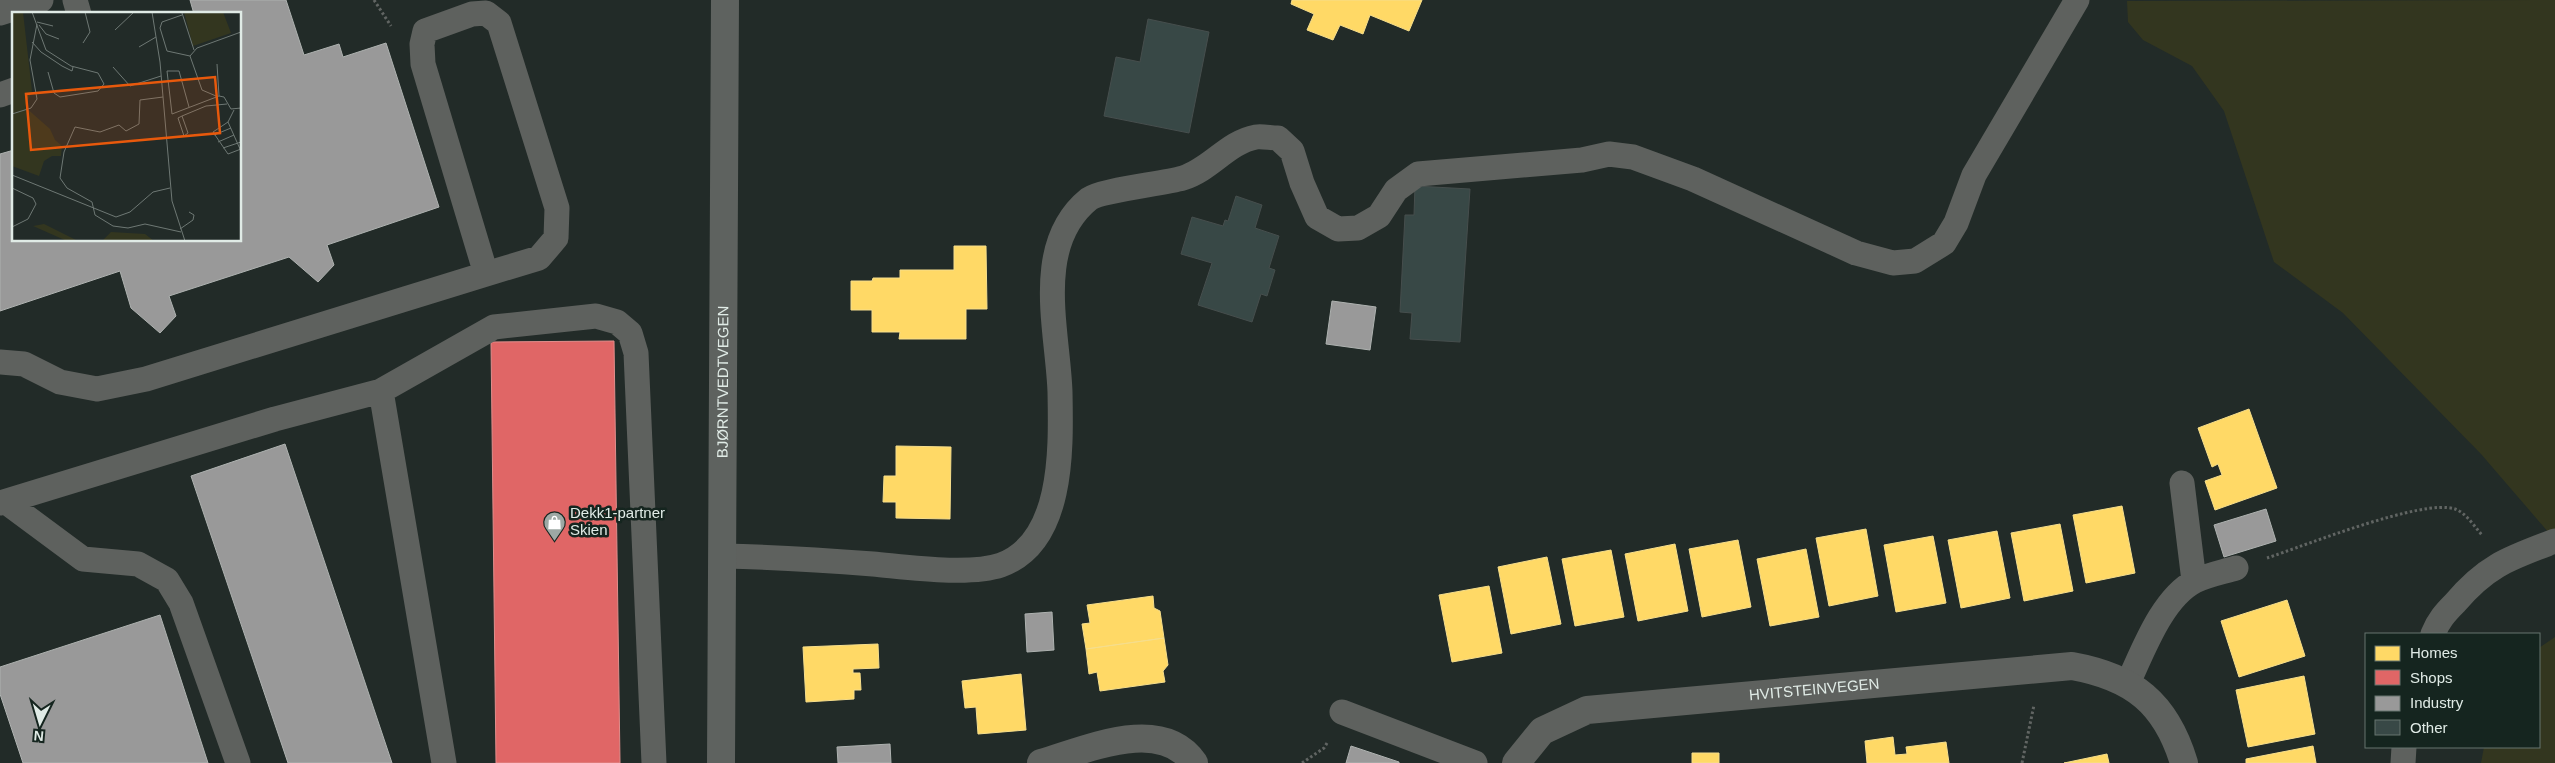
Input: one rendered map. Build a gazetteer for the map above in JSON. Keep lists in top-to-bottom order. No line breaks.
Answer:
{"streets":{"main road":["BJØRNTVEDTVEGEN"],"street":["HVITSTEINVEGEN"]},"places":{"shop":["Dekk1-partner Skien"]},"legend":["Homes","Shops","Industry","Other"],"north":"bottom"}
